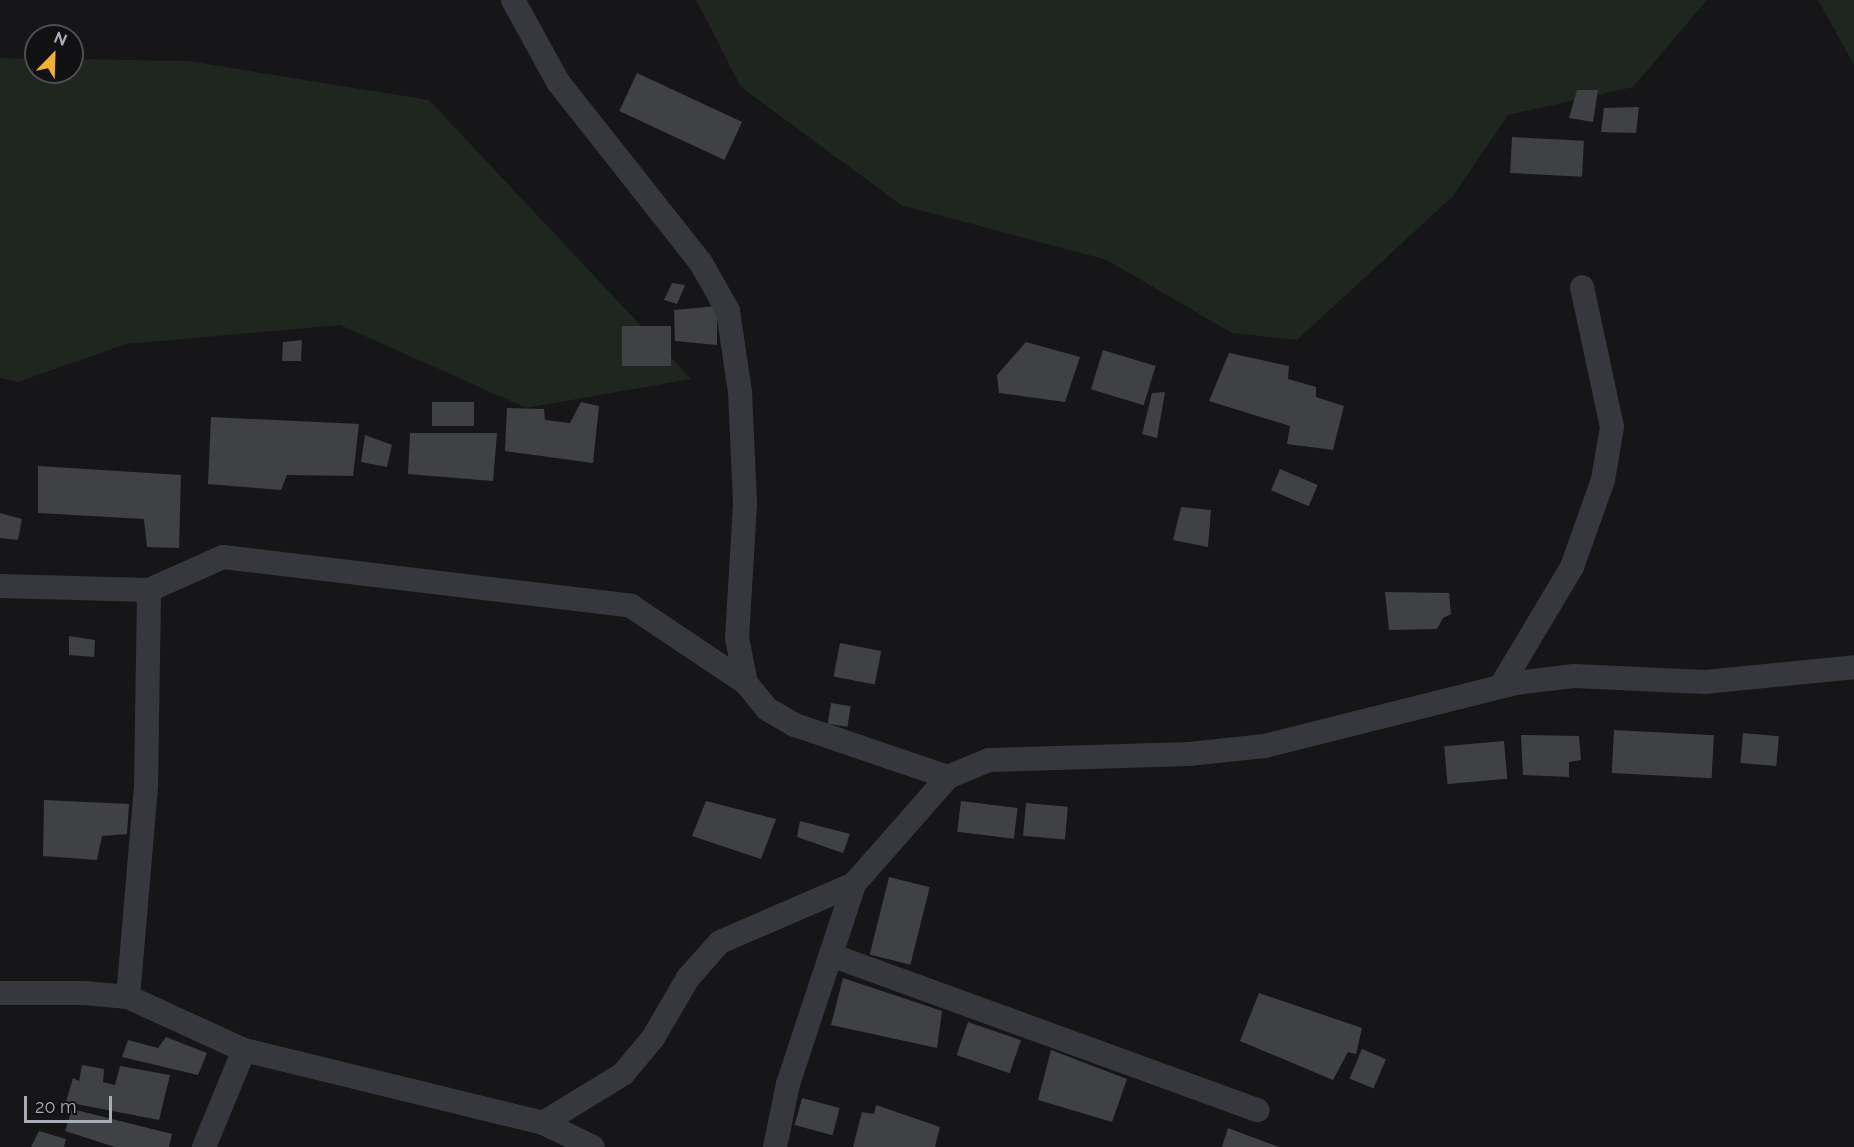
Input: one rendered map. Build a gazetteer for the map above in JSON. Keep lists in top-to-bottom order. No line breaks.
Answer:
{"scale_bar":"20 m","north":"top right"}
